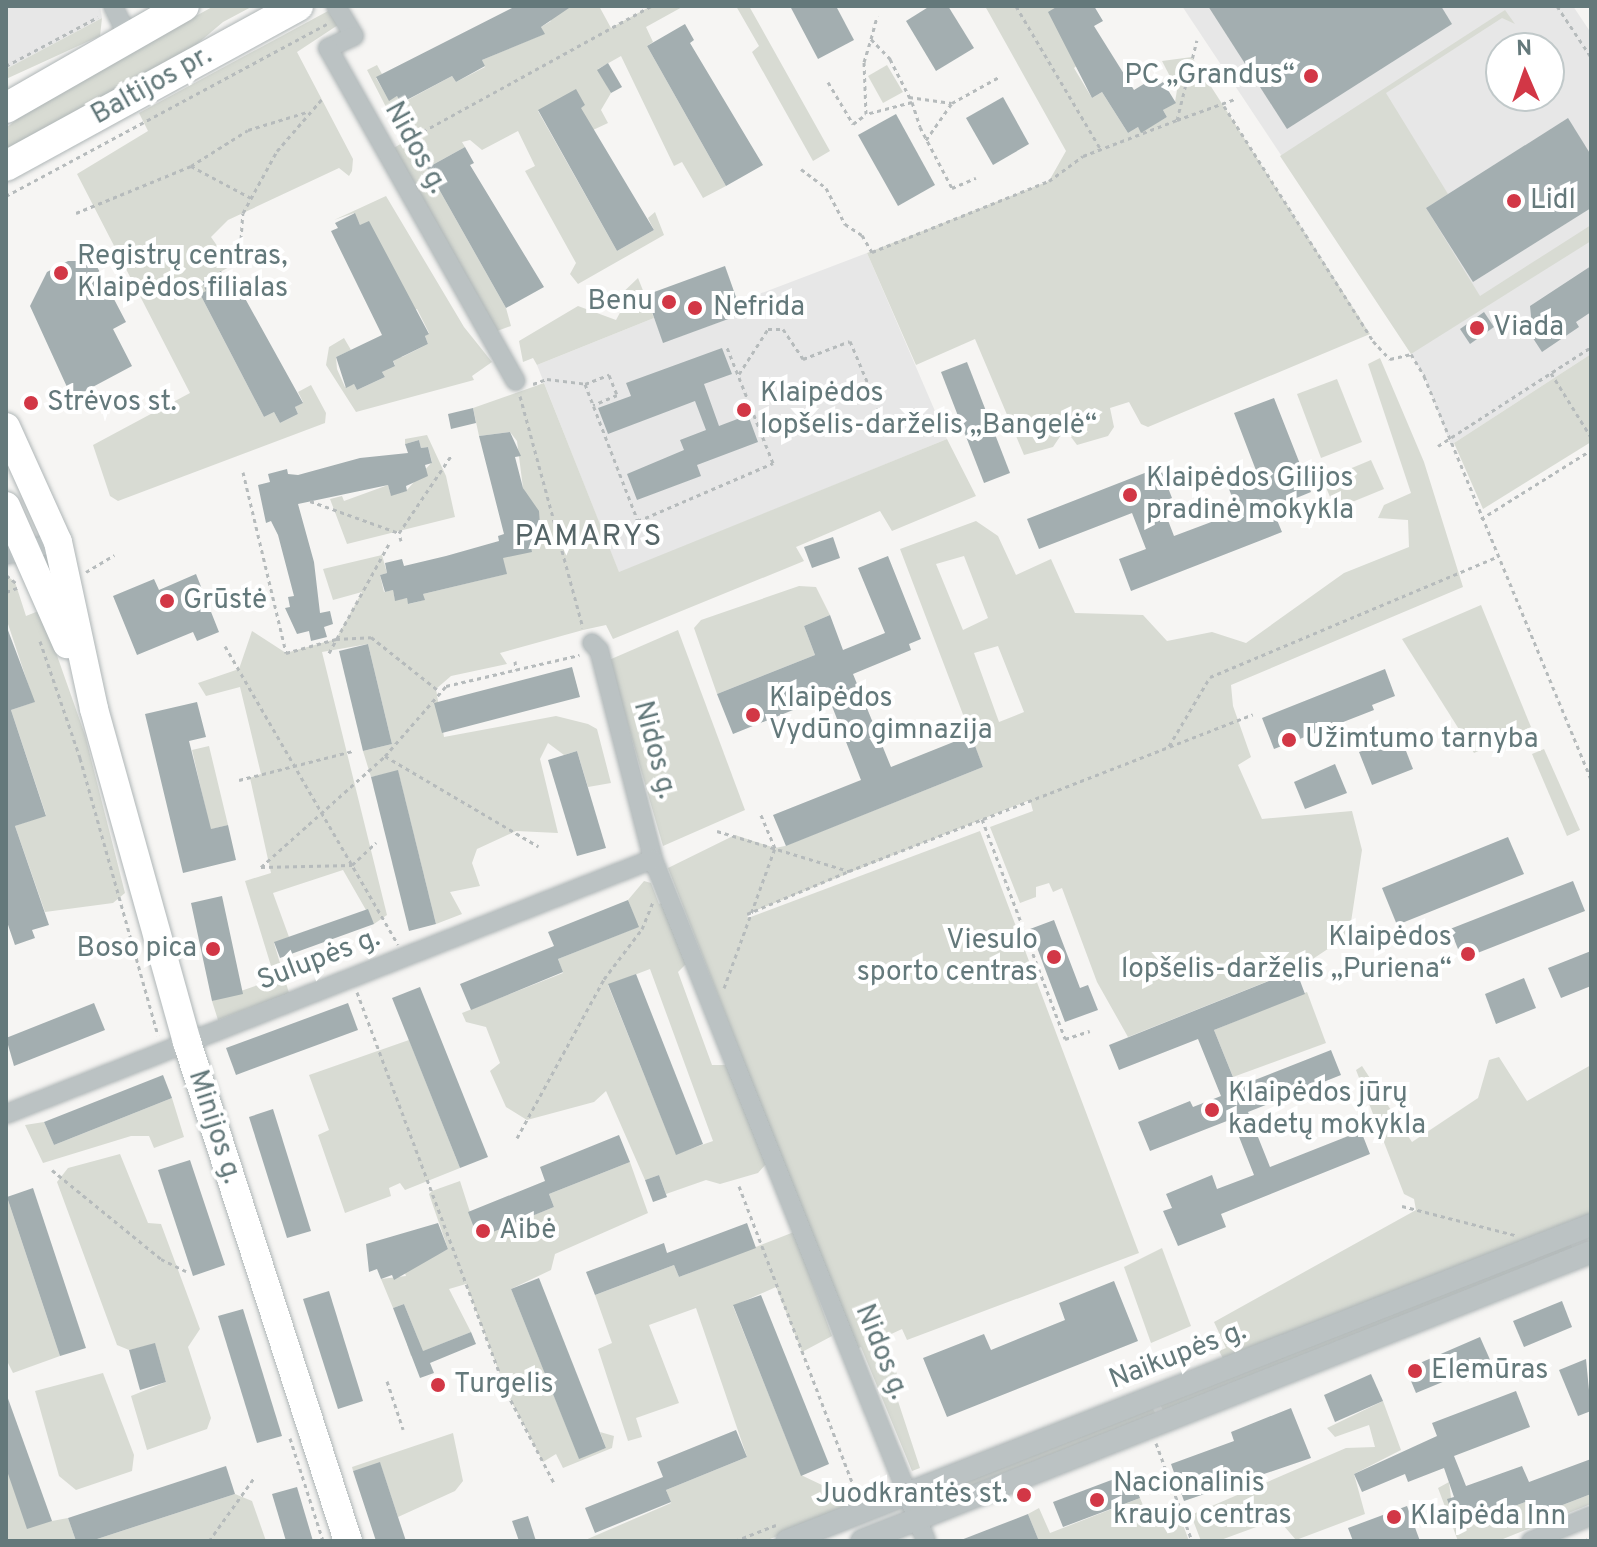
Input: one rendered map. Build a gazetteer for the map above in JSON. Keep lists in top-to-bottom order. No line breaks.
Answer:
{"streets":{"highway":["Baltijos pr."],"main road":["Minijos g."],"street":["Nidos g.","Sulupės g.","Naikupės g."]},"crossings":[["Nidos g.","Sulupės g."],["Nidos g.","Naikupės g."],["Sulupės g.","Minijos g."]],"districts":["PAMARYS"],"places":["PC „Grandus“","Lidl","Registrų centras, Klaipėdos filialas","Benu","Nefrida","Viada","Strėvos st.","Klaipėdos lopšelis-darželis „Bangelė“","Klaipėdos Gilijos pradinė mokykla","Grūstė","Klaipėdos Vydūno gimnazija","Užimtumo tarnyba","Boso pica","Klaipėdos lopšelis-darželis „Puriena“","Viesulo sporto centras","Klaipėdos jūrų kadetų mokykla","Aibė","Elemūras","Turgelis","Juodkrantės st.","Nacionalinis kraujo centras","Klaipėda Inn"],"north":"top"}
